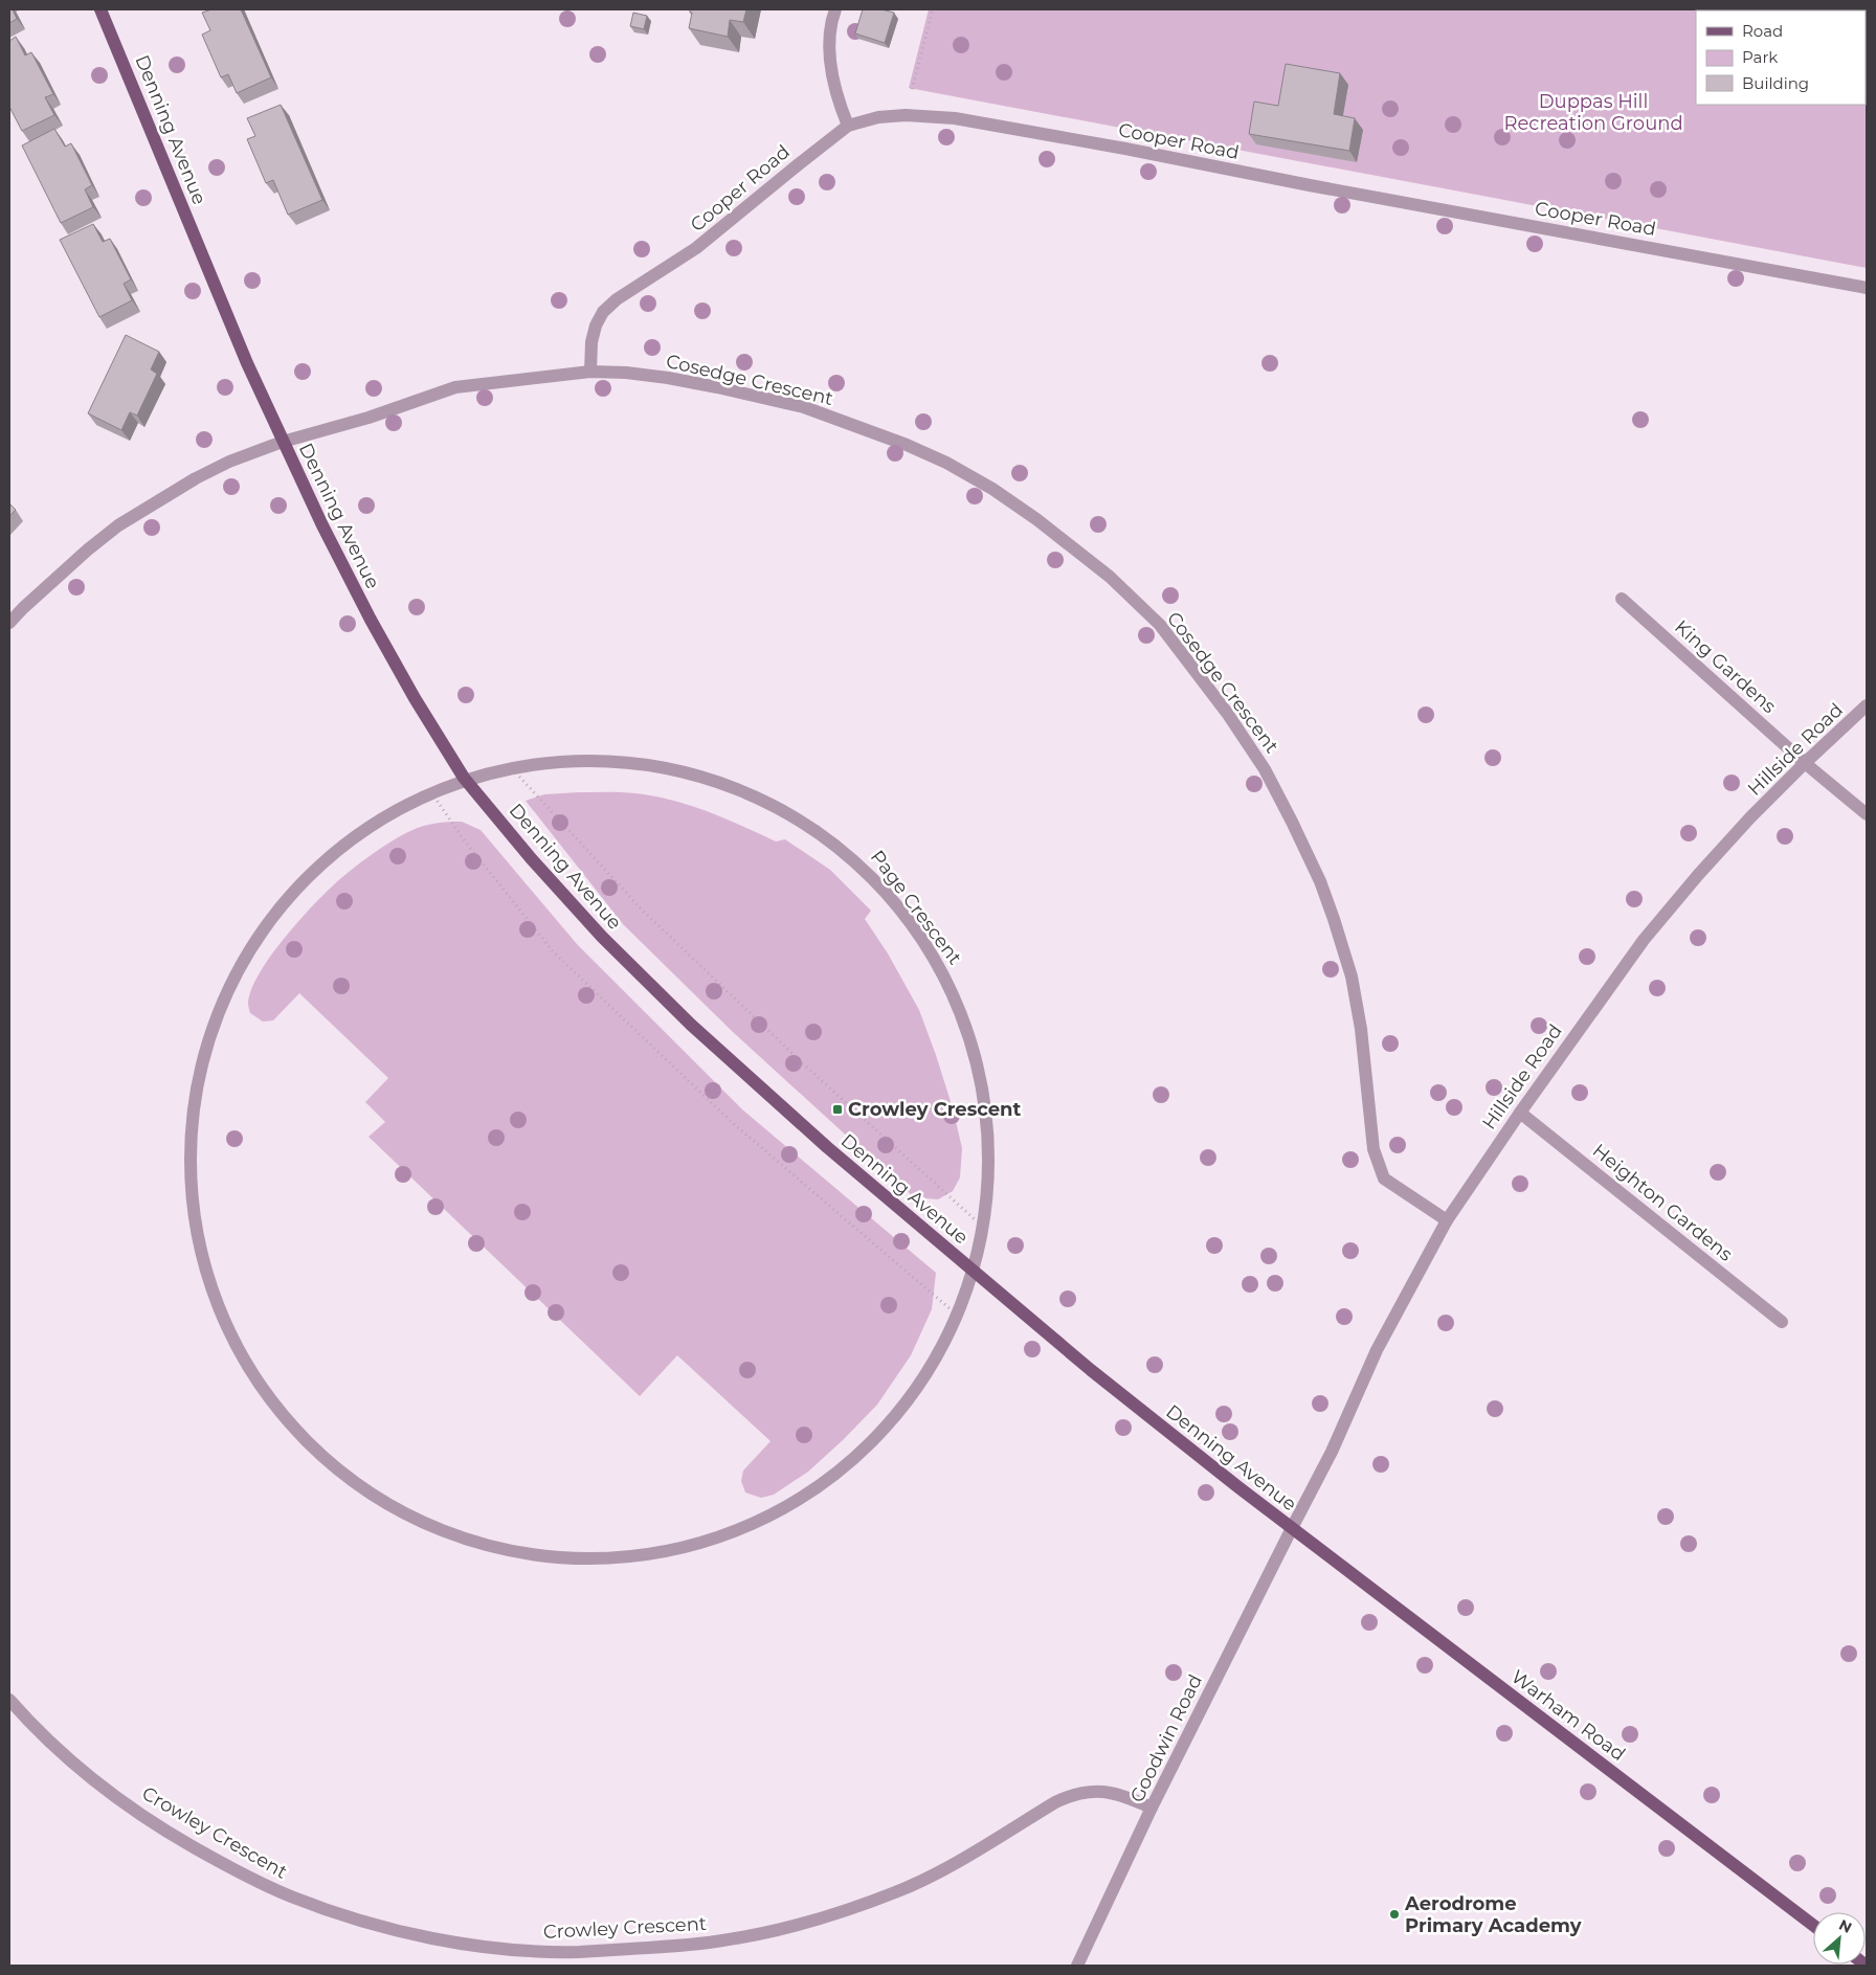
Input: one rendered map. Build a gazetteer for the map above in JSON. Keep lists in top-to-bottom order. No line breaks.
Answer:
{"streets":{"main road":["Denning Avenue","Warham Road"],"street":["Cooper Road","Cosedge Crescent","King Gardens","Hillside Road","Page Crescent","Heighton Gardens","Goodwin Road","Crowley Crescent"]},"crossings":[["Denning Avenue","Cosedge Crescent"],["Denning Avenue","Hillside Road"],["Denning Avenue","Page Crescent"],["Denning Avenue","Warham Road"],["Denning Avenue","Goodwin Road"],["Cooper Road","Cosedge Crescent"],["Cosedge Crescent","Hillside Road"],["King Gardens","Hillside Road"],["Hillside Road","Heighton Gardens"],["Hillside Road","Warham Road"],["Hillside Road","Goodwin Road"],["Warham Road","Goodwin Road"],["Goodwin Road","Crowley Crescent"]],"parks":["Duppas Hill Recreation Ground"],"places":{"transit":["Crowley Crescent"],"other":["Aerodrome Primary Academy"]},"legend":["Road","Park","Building"],"north":"top right"}
